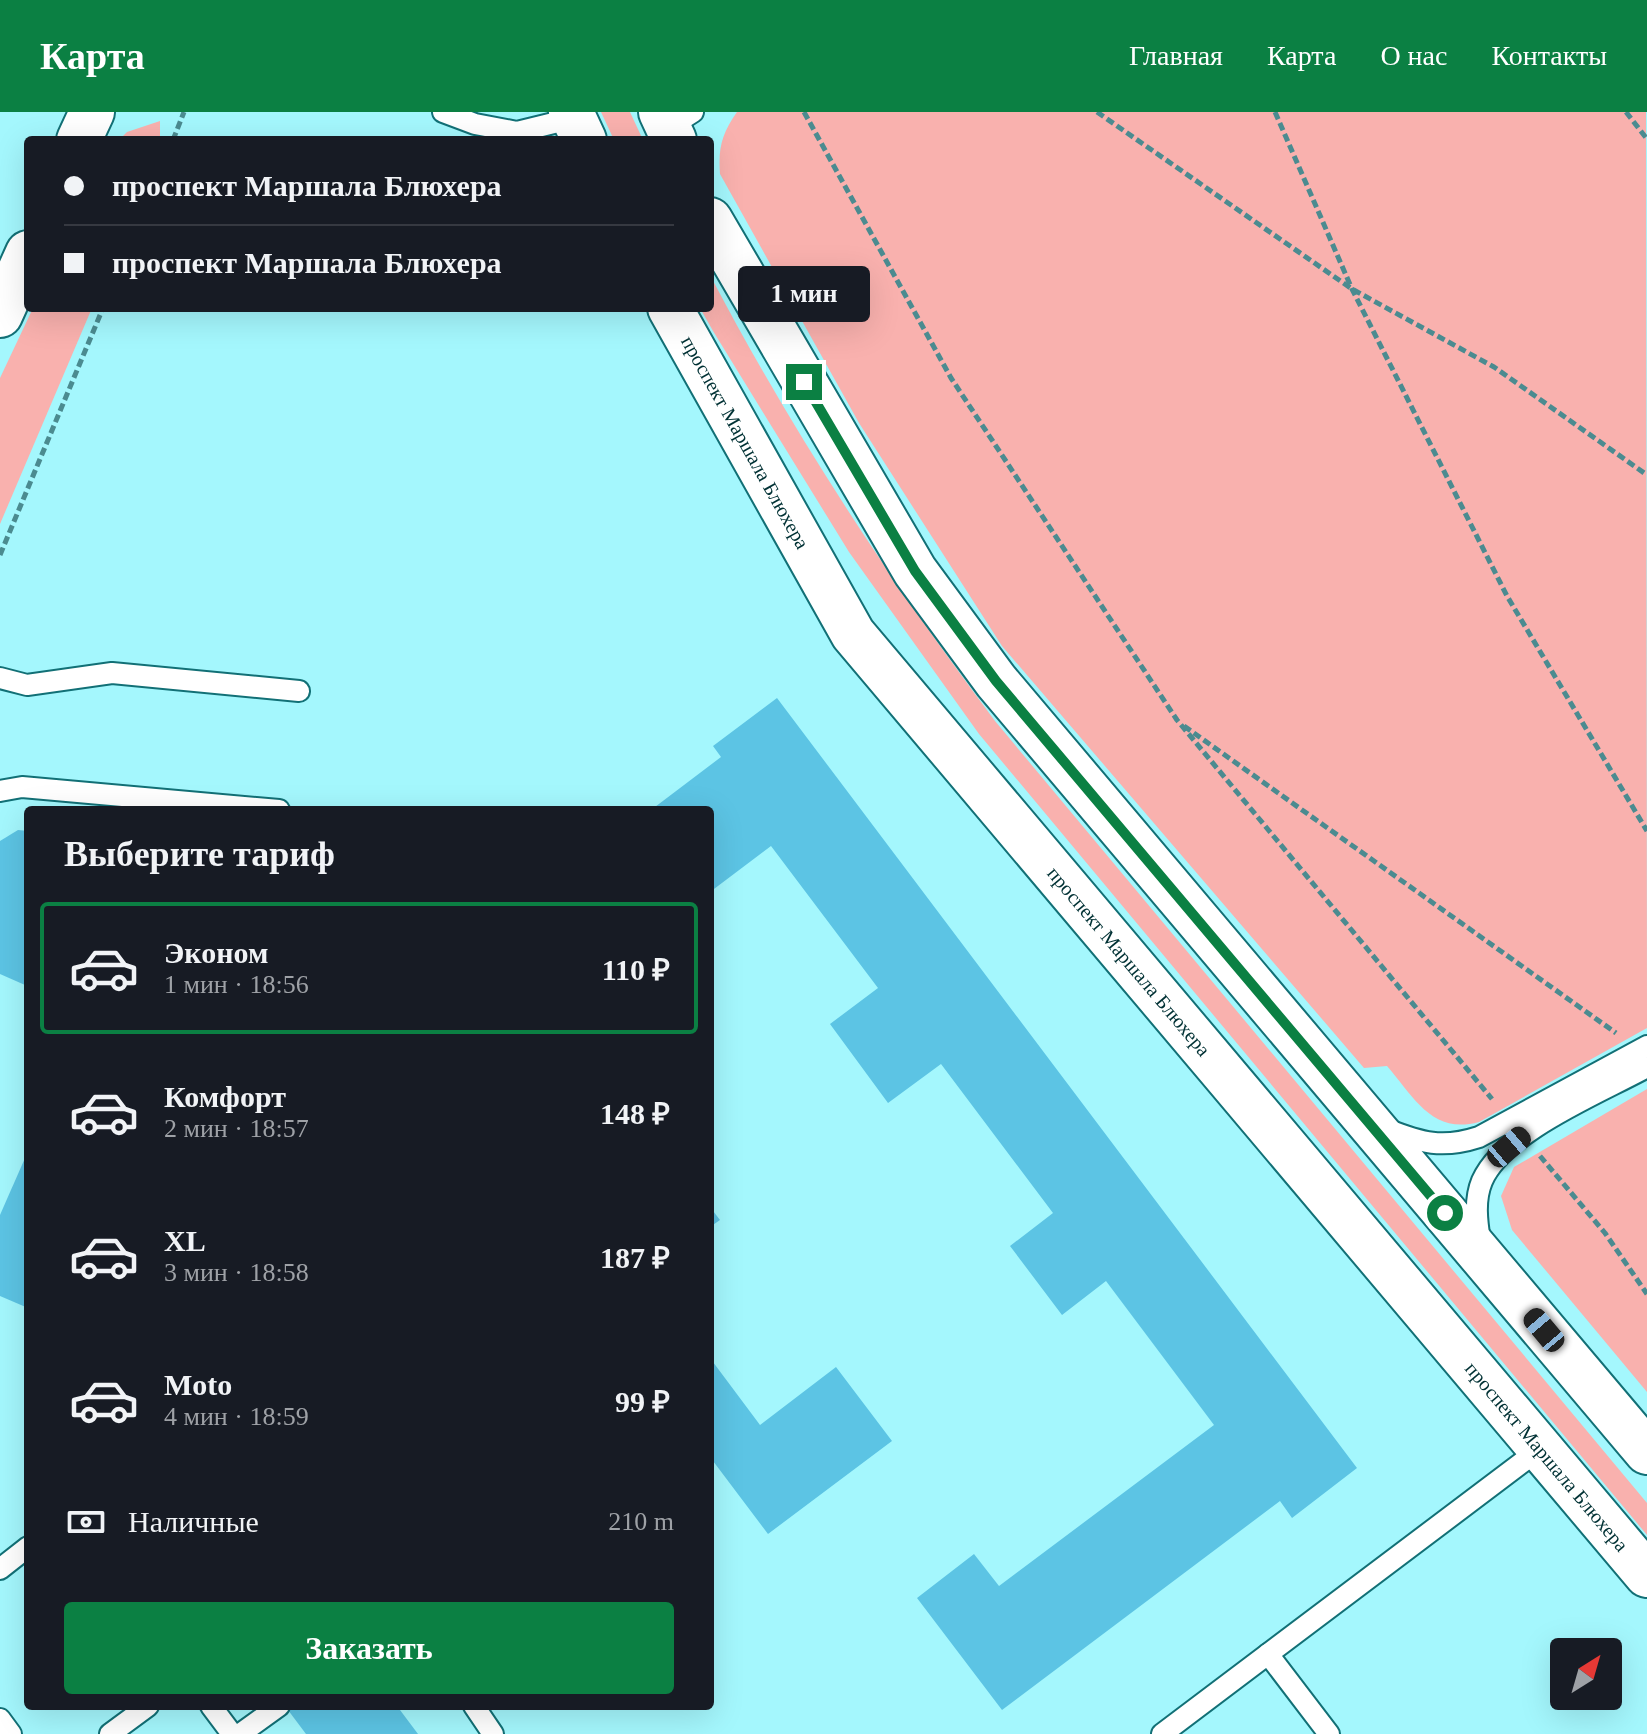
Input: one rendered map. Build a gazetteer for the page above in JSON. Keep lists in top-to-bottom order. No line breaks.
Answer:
{"streets":{"main road":["проспект Маршала Блюхера"]},"north":"top right","page":{"header":"Карта","nav":["Главная","Карта","О нас","Контакты"],"banner":["проспект Маршала Блюхера","проспект Маршала Блюхера"],"bubble":"1 мин","heading":"Выберите тариф","list":[{"name":"Эконом","note":"1 мин · 18:56","value":"110 ₽"},{"name":"Комфорт","note":"2 мин · 18:57","value":"148 ₽"},{"name":"XL","note":"3 мин · 18:58","value":"187 ₽"},{"name":"Moto","note":"4 мин · 18:59","value":"99 ₽"}],"pay":["Наличные","210 m"],"buttons":"Заказать"}}
